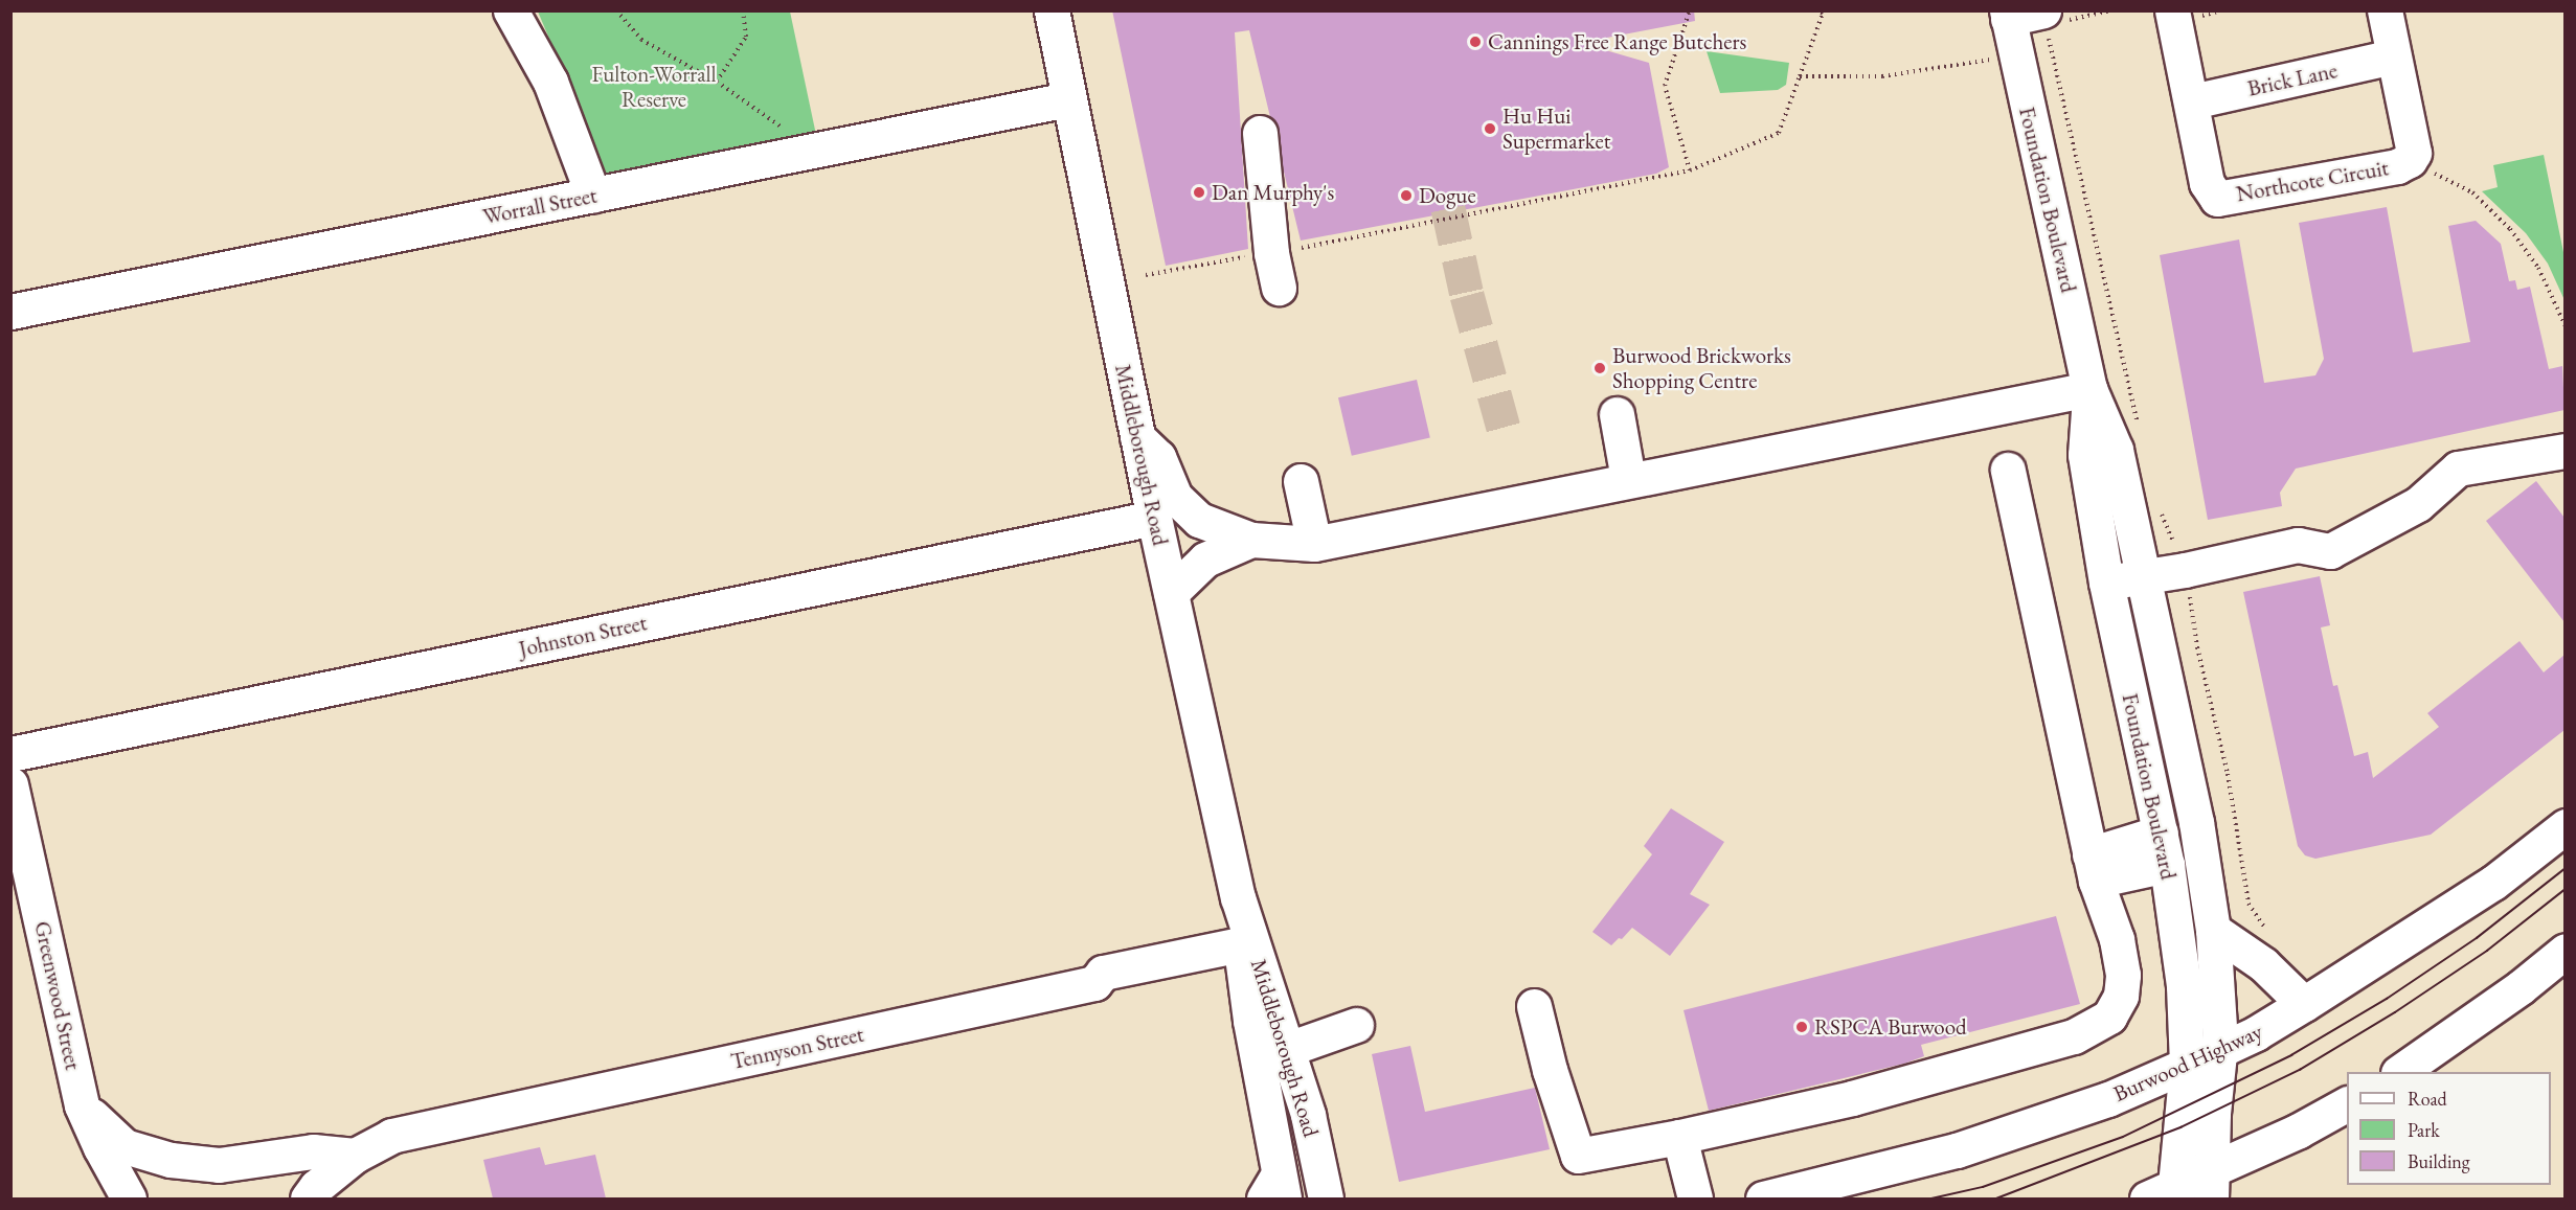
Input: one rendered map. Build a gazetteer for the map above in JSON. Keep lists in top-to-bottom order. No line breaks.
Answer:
{"streets":{"main road":["Brick Lane","Northcote Circuit","Foundation Boulevard","Worrall Street","Middleborough Road","Johnston Street","Greenwood Street","Tennyson Street","Burwood Highway"]},"crossings":[["Brick Lane","Northcote Circuit"],["Foundation Boulevard","Burwood Highway"],["Worrall Street","Middleborough Road"],["Middleborough Road","Johnston Street"],["Middleborough Road","Tennyson Street"]],"parks":["Fulton-Worrall Reserve"],"places":["Cannings Free Range Butchers","Hu Hui Supermarket","Dan Murphy's","Dogue","Burwood Brickworks Shopping Centre","RSPCA Burwood"],"legend":["Road","Park","Building"]}
